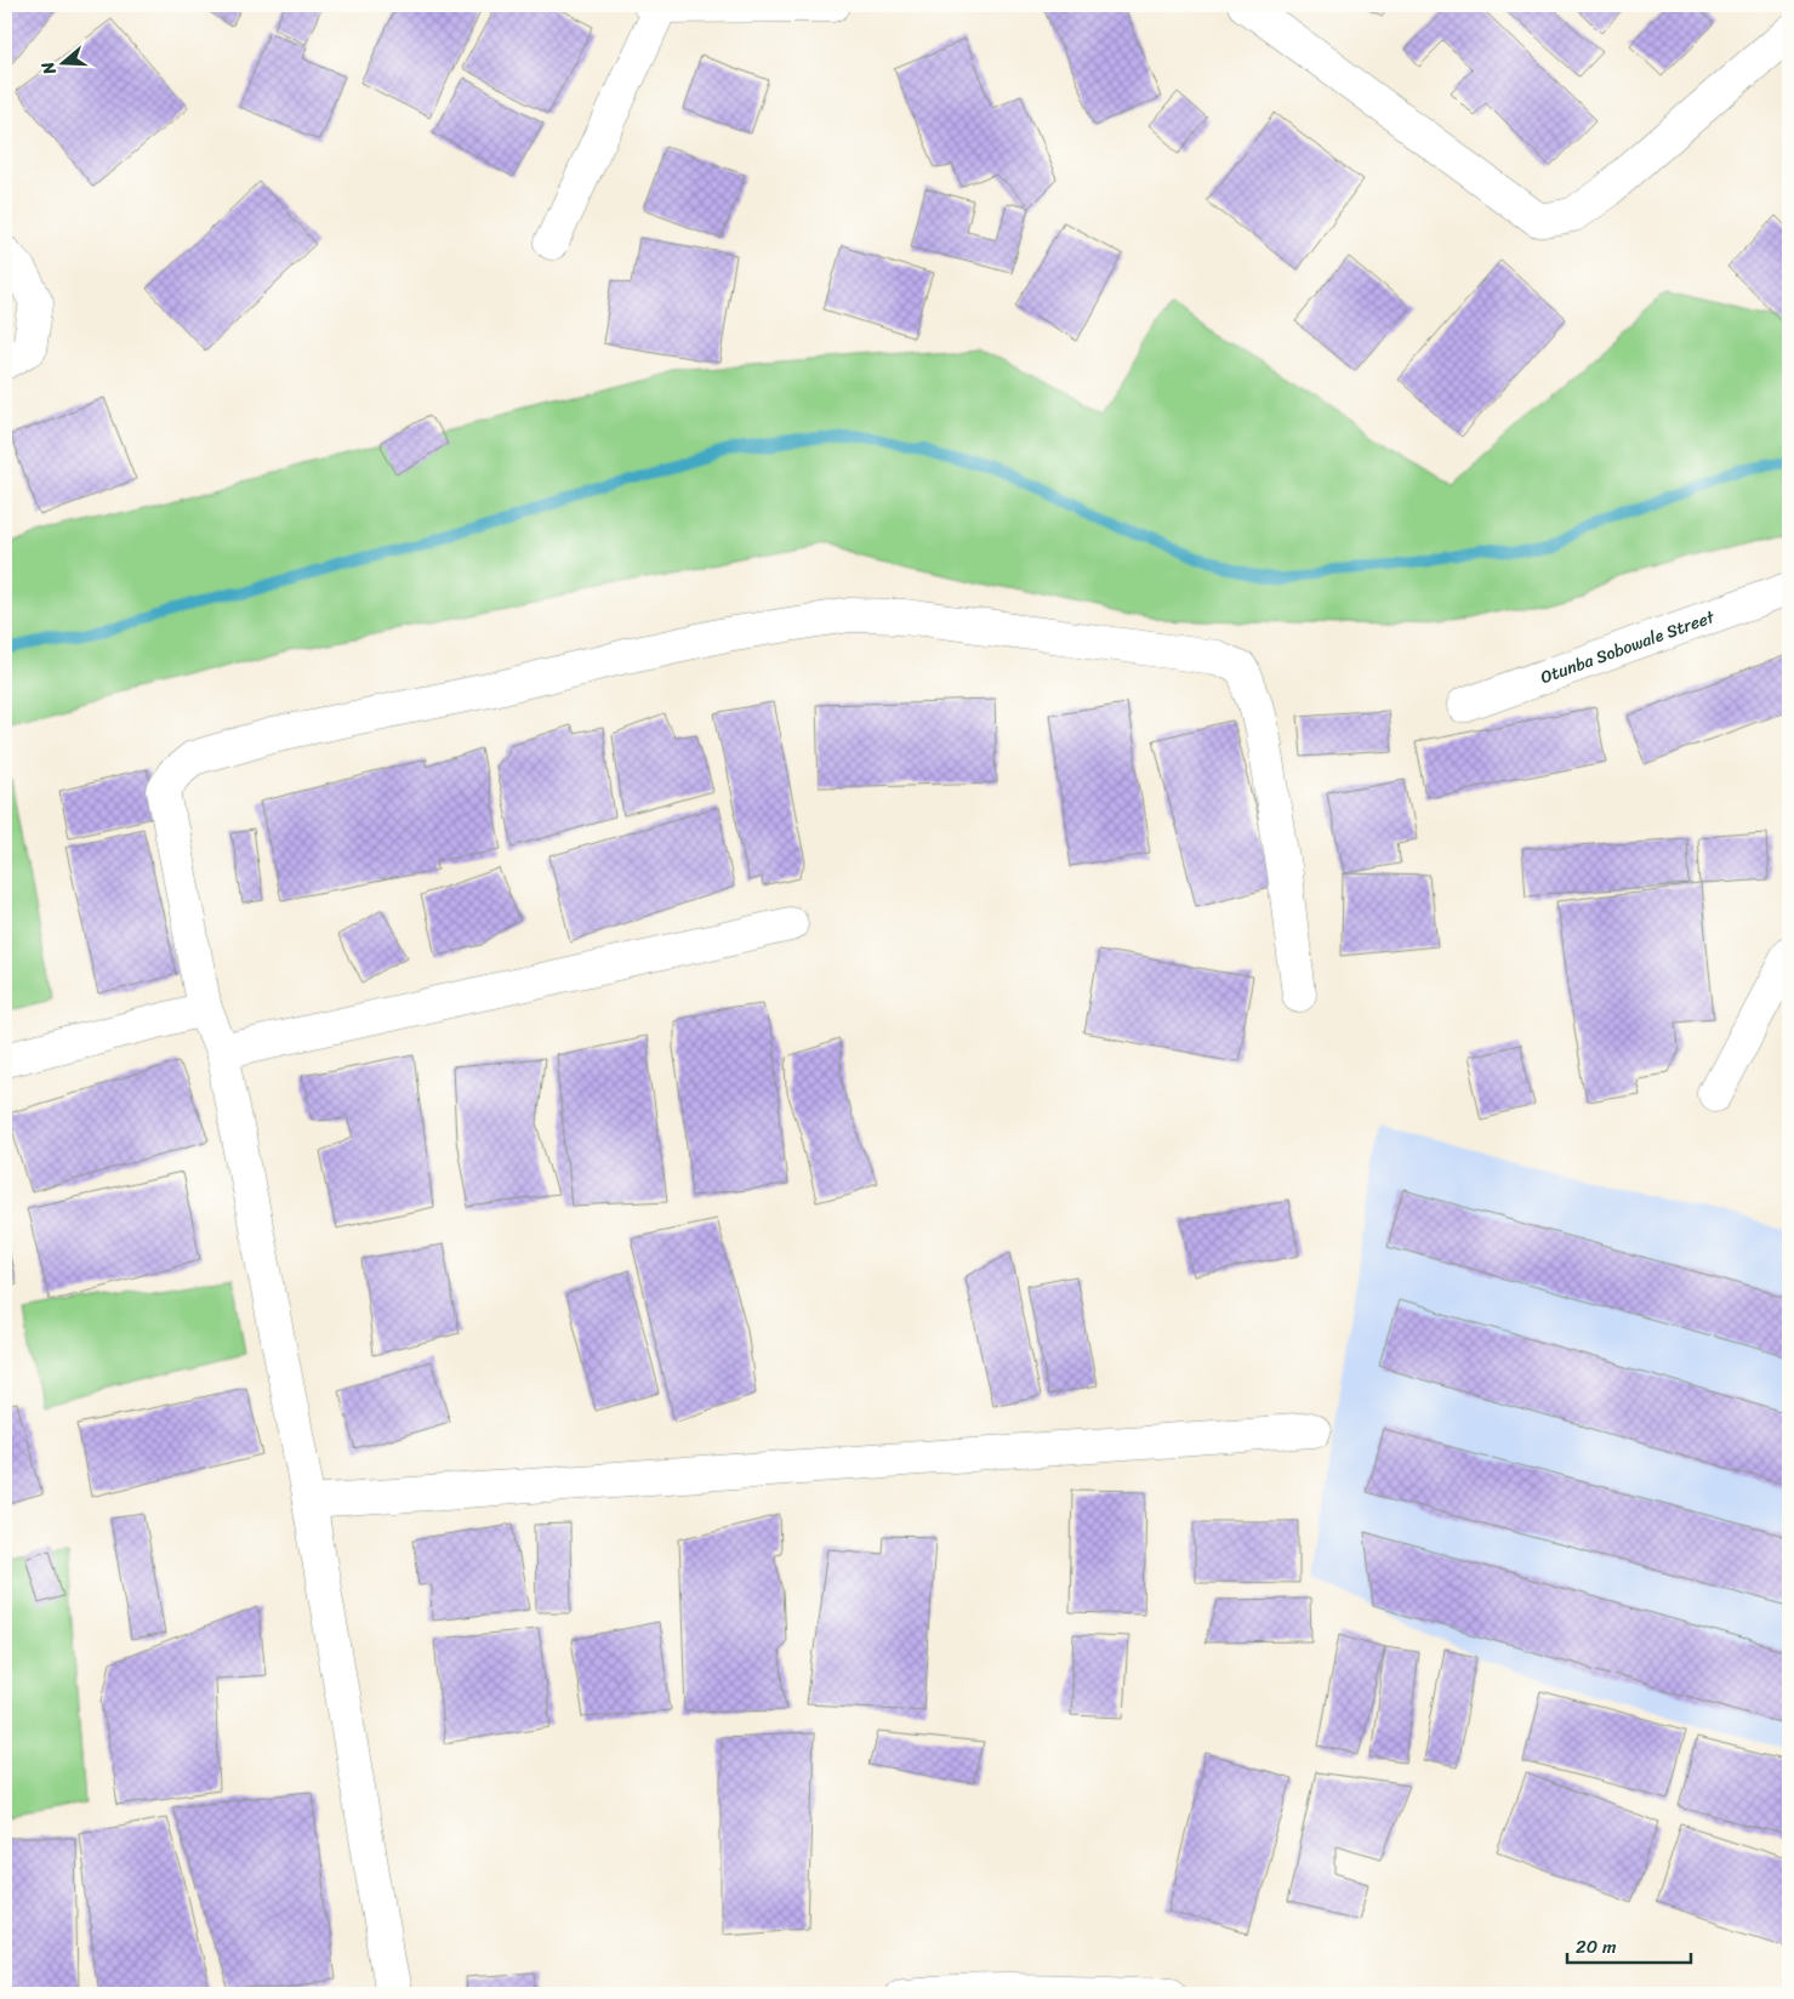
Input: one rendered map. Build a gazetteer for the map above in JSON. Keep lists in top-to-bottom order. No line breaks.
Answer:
{"streets":{"street":["Otunba Sobowale Street"]},"scale_bar":"20 m","north":"left"}
